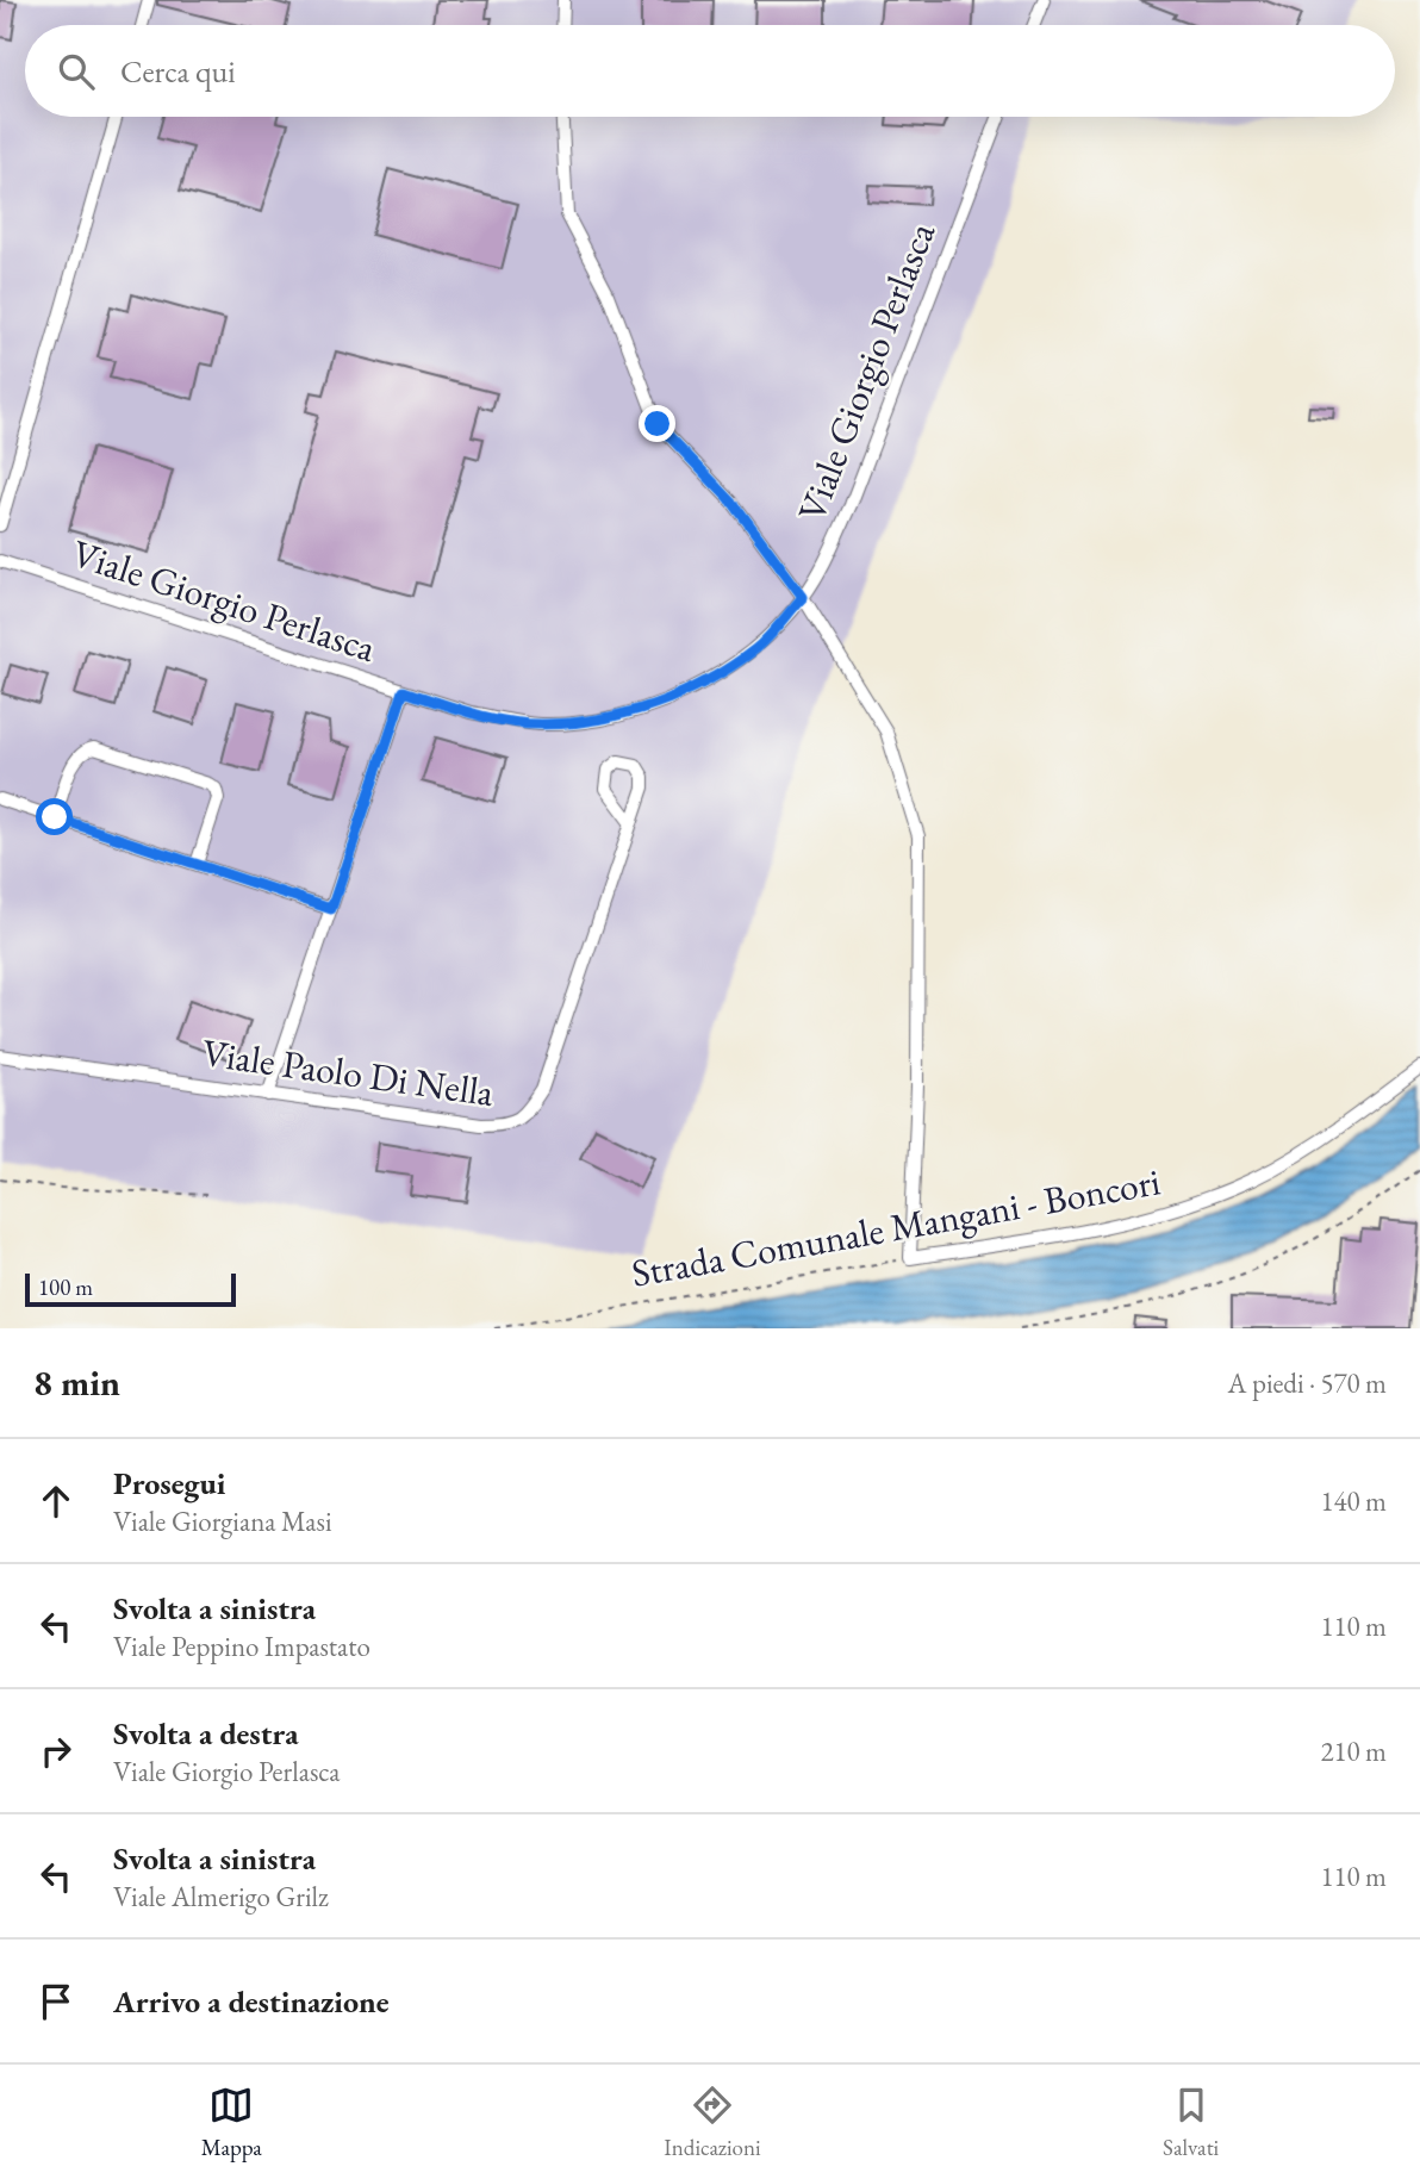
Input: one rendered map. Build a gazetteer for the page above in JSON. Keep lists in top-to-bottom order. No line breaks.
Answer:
{"streets":{"street":["Viale Giorgio Perlasca","Viale Paolo Di Nella","Strada Comunale Mangani - Boncori"]},"scale_bar":"100 m","page":{"search":"Cerca qui","scale":"100 m","heading":["8 min","A piedi · 570 m"],"list":[["Prosegui","Viale Giorgiana Masi","140 m"],["Svolta a sinistra","Viale Peppino Impastato","110 m"],["Svolta a destra","Viale Giorgio Perlasca","210 m"],["Svolta a sinistra","Viale Almerigo Grilz","110 m"],"Arrivo a destinazione"],"nav":["Mappa","Indicazioni","Salvati"]}}
